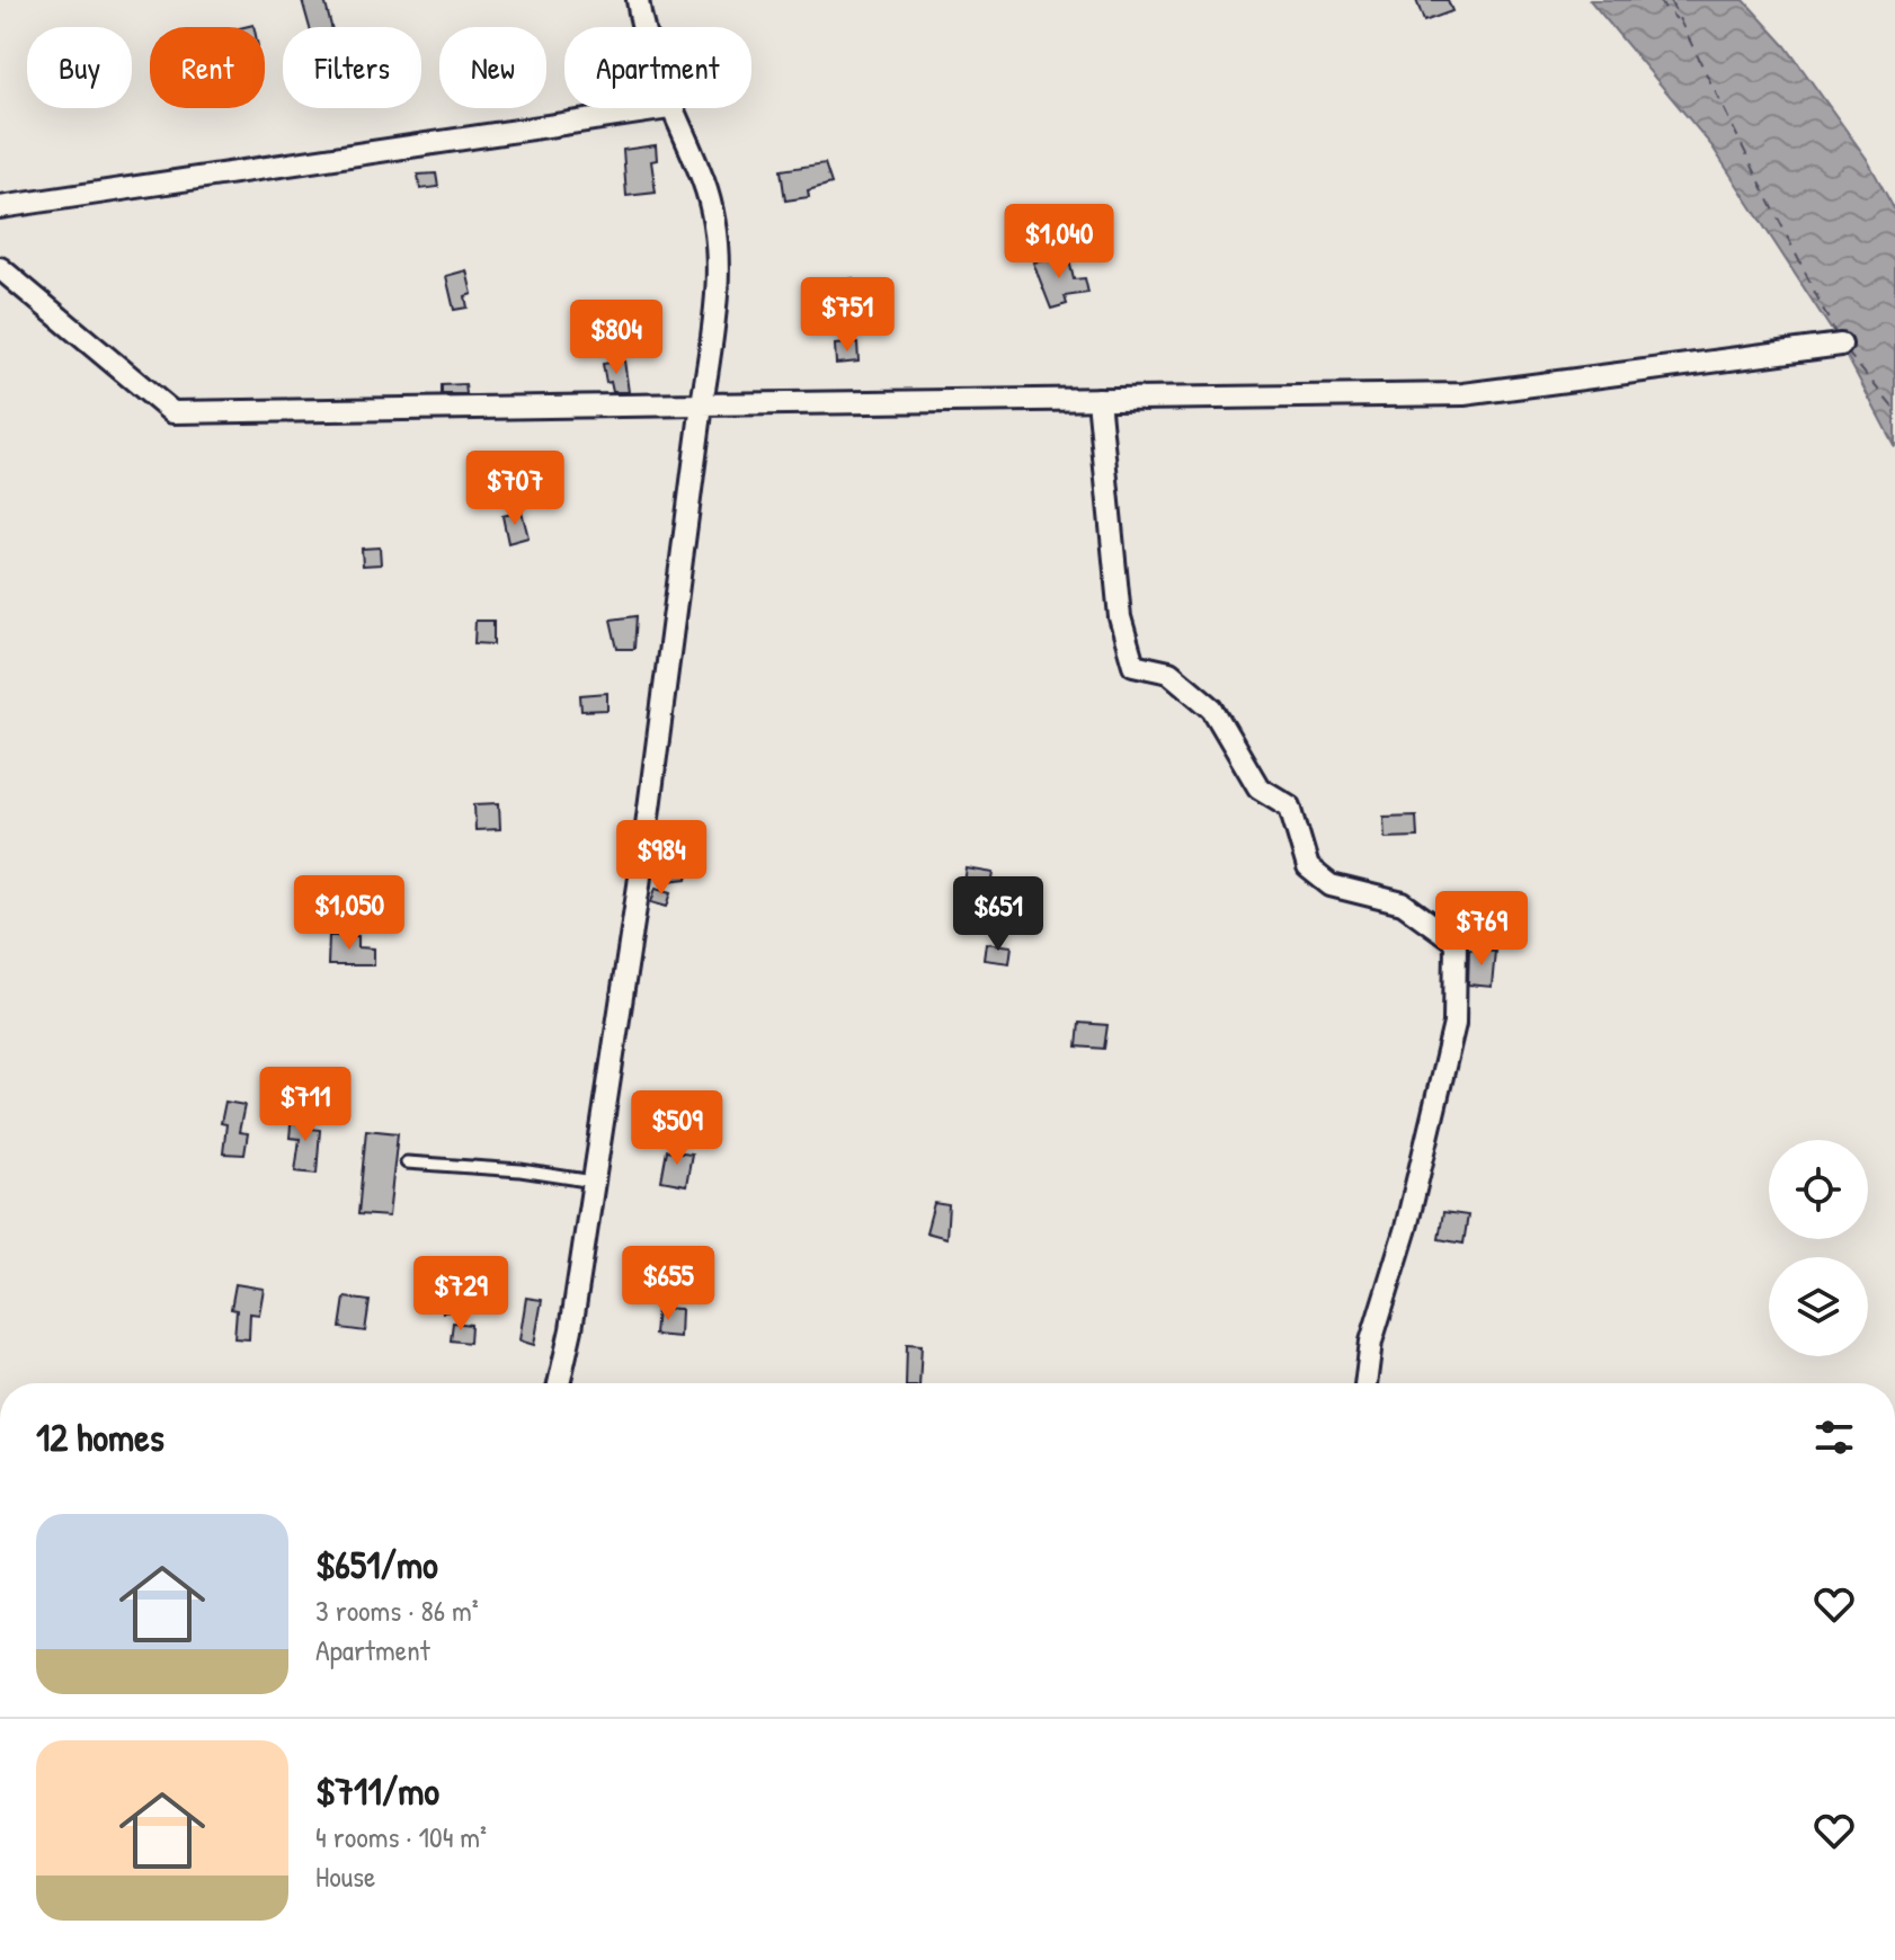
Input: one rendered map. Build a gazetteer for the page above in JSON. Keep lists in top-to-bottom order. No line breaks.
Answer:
{"page":{"chip":["Buy","Rent","Filters","New","Apartment"],"price":["$1,040","$751","$804","$707","$984","$1,050","$651","$769","$711","$509","$655","$729"],"heading":"12 homes","list":[{"name":"$651/mo","note":"3 rooms · 86 m² · Apartment"},{"name":"$711/mo","note":"4 rooms · 104 m² · House"}]}}
